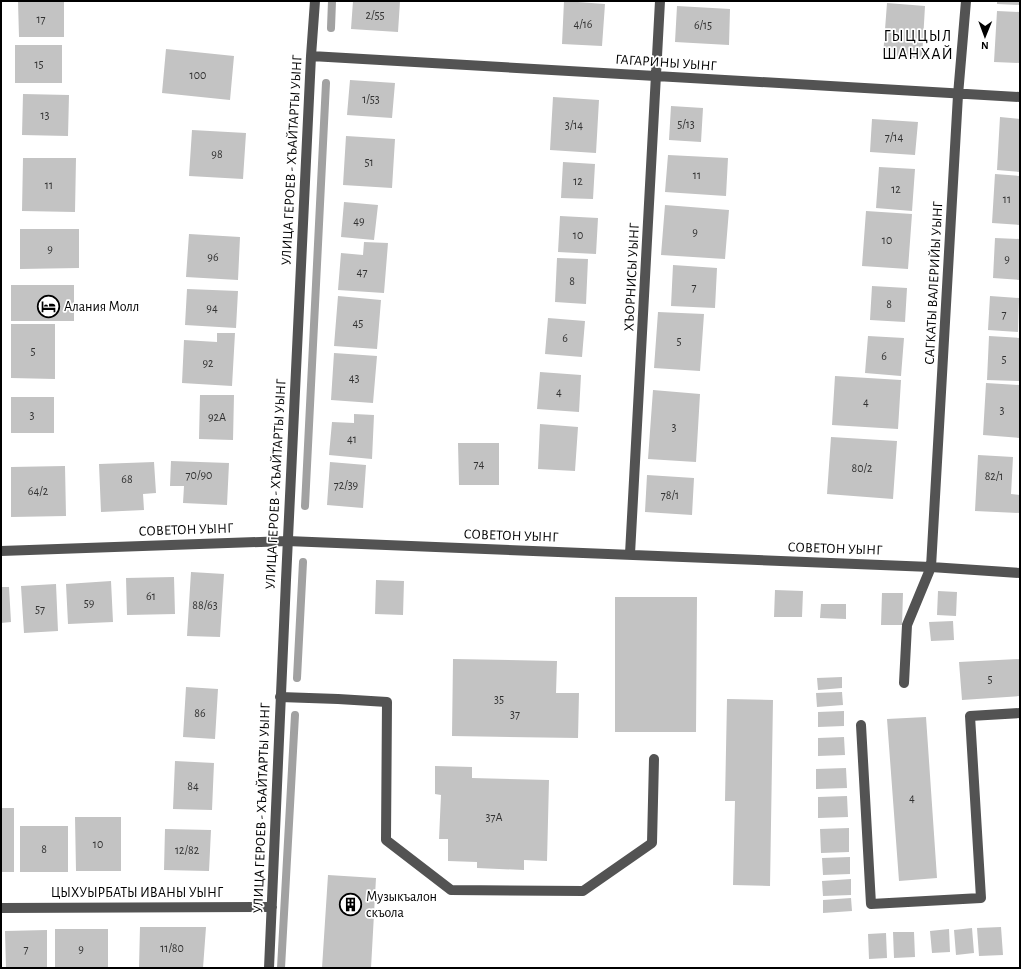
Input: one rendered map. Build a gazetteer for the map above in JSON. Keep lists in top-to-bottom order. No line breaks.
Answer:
{"streets":{"street":["ГАГАРИНЫ УЫНГ","УЛИЦА ГЕРОЕВ - ХЪАЙТАРТЫ УЫНГ","ХЪОРНИСЫ УЫНГ","САГКАТЫ ВАЛЕРИЙЫ УЫНГ","СОВЕТОН УЫНГ","ЦЫХУЫРБАТЫ ИВАНЫ УЫНГ"]},"crossings":[["ГАГАРИНЫ УЫНГ","УЛИЦА ГЕРОЕВ - ХЪАЙТАРТЫ УЫНГ"],["ГАГАРИНЫ УЫНГ","ХЪОРНИСЫ УЫНГ"],["ГАГАРИНЫ УЫНГ","САГКАТЫ ВАЛЕРИЙЫ УЫНГ"],["УЛИЦА ГЕРОЕВ - ХЪАЙТАРТЫ УЫНГ","СОВЕТОН УЫНГ"],["УЛИЦА ГЕРОЕВ - ХЪАЙТАРТЫ УЫНГ","ЦЫХУЫРБАТЫ ИВАНЫ УЫНГ"],["ХЪОРНИСЫ УЫНГ","СОВЕТОН УЫНГ"],["САГКАТЫ ВАЛЕРИЙЫ УЫНГ","СОВЕТОН УЫНГ"]],"districts":["ГЫЦЦЫЛ ШАНХАЙ"],"places":{"hotel":["Алания Молл"],"building":["Музыкъалон скъола"]},"house_numbers":["2/55","17","4/16","6/15","15","100","1/53","13","5/13","3/14","7/14","98","51","11","12","11","12","11","49","9","10","10","9","96","9","47","8","7","8","94","7","45","6","5","5","6","5","92","43","4","4","3","3","92А","3","41","74","80/2","70/90","82/1","68","72/39","64/2","78/1","61","59","88/63","57","5","35","86","37","84","4","37А","10","8","12/82","11/80","7","9"],"north":"bottom"}
